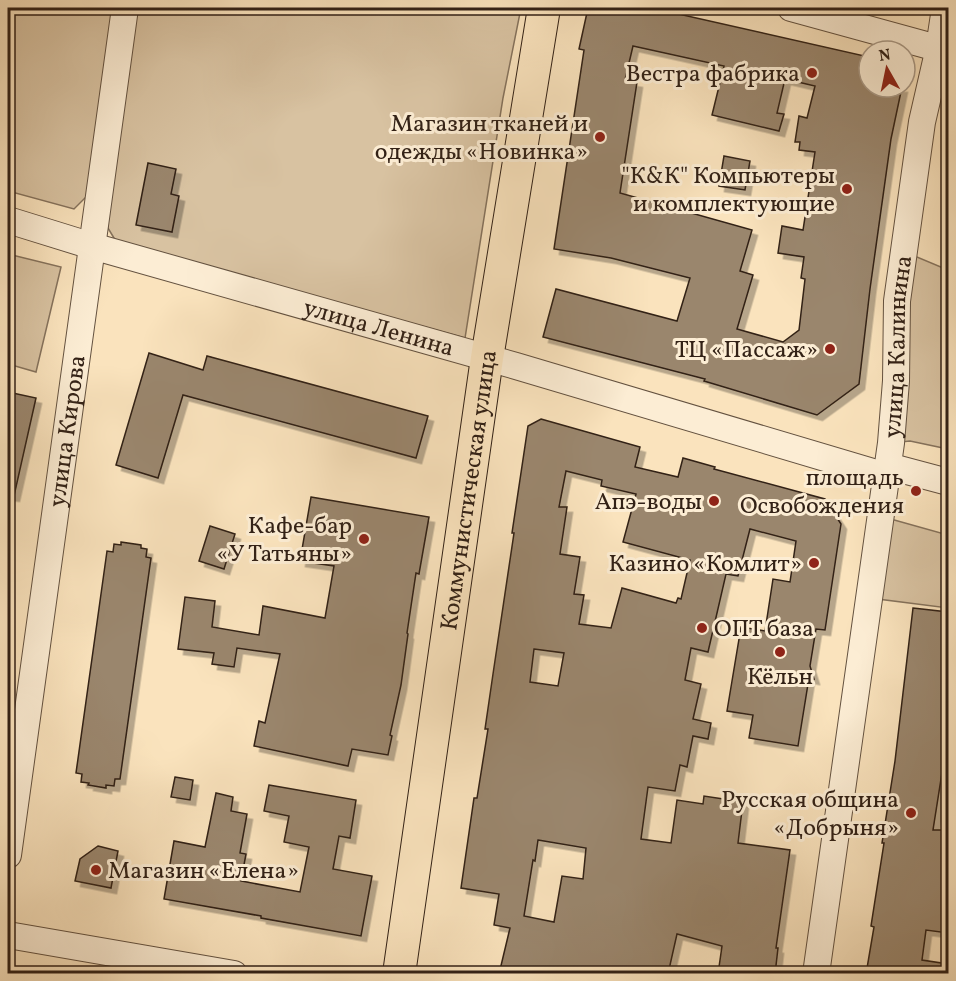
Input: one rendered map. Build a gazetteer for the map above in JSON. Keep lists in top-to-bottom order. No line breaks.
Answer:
{"streets":{"main road":["Коммунистическая улица"],"street":["улица Ленина","улица Калинина","улица Кирова"]},"crossings":[["улица Ленина","улица Калинина"],["улица Ленина","улица Кирова"],["улица Ленина","Коммунистическая улица"]],"places":["Вестра фабрика","Магазин тканей и одежды «Новинка»","\"К&К\" Компьютеры и комплектующие","ТЦ «Пассаж»","площадь Освобождения","Апэ-воды","Кафе-бар «У Татьяны»","Казино «Комлит»","ОПТ база","Кёльн","Русская община «Добрыня»","Магазин «Елена»"],"north":"top"}
